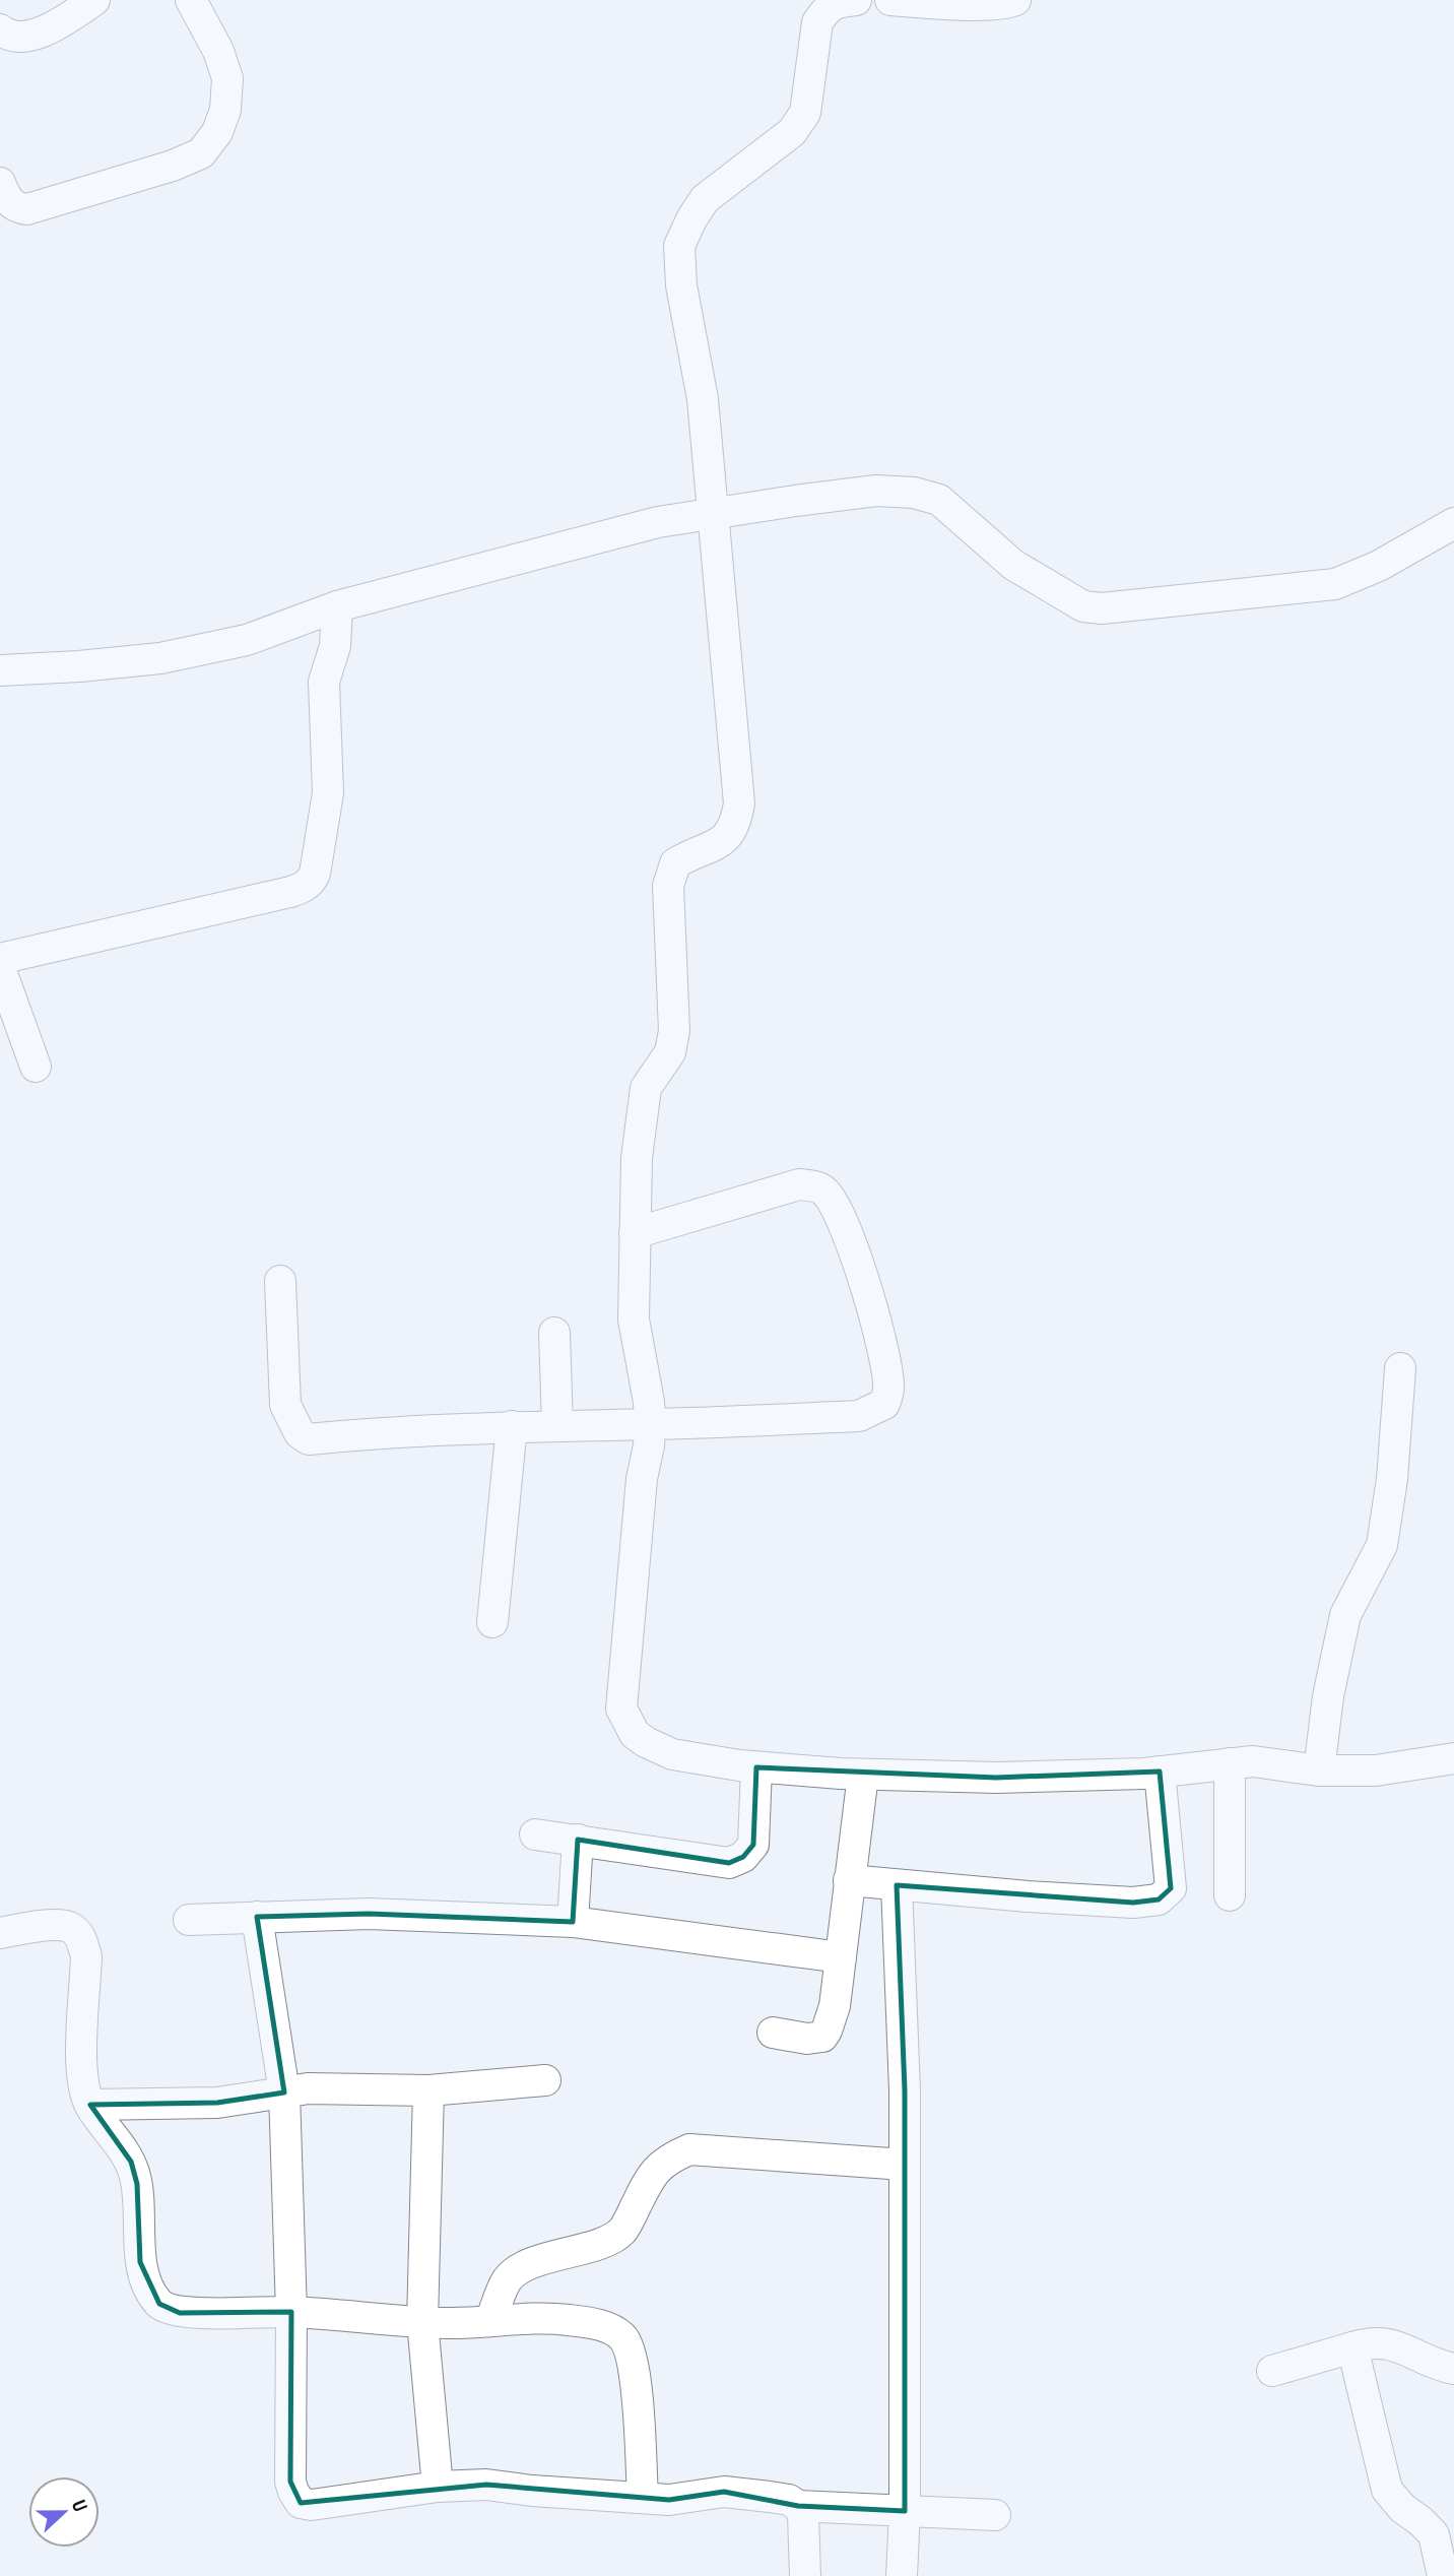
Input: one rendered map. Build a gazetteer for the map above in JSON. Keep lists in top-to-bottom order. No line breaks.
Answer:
{"north":"right"}
